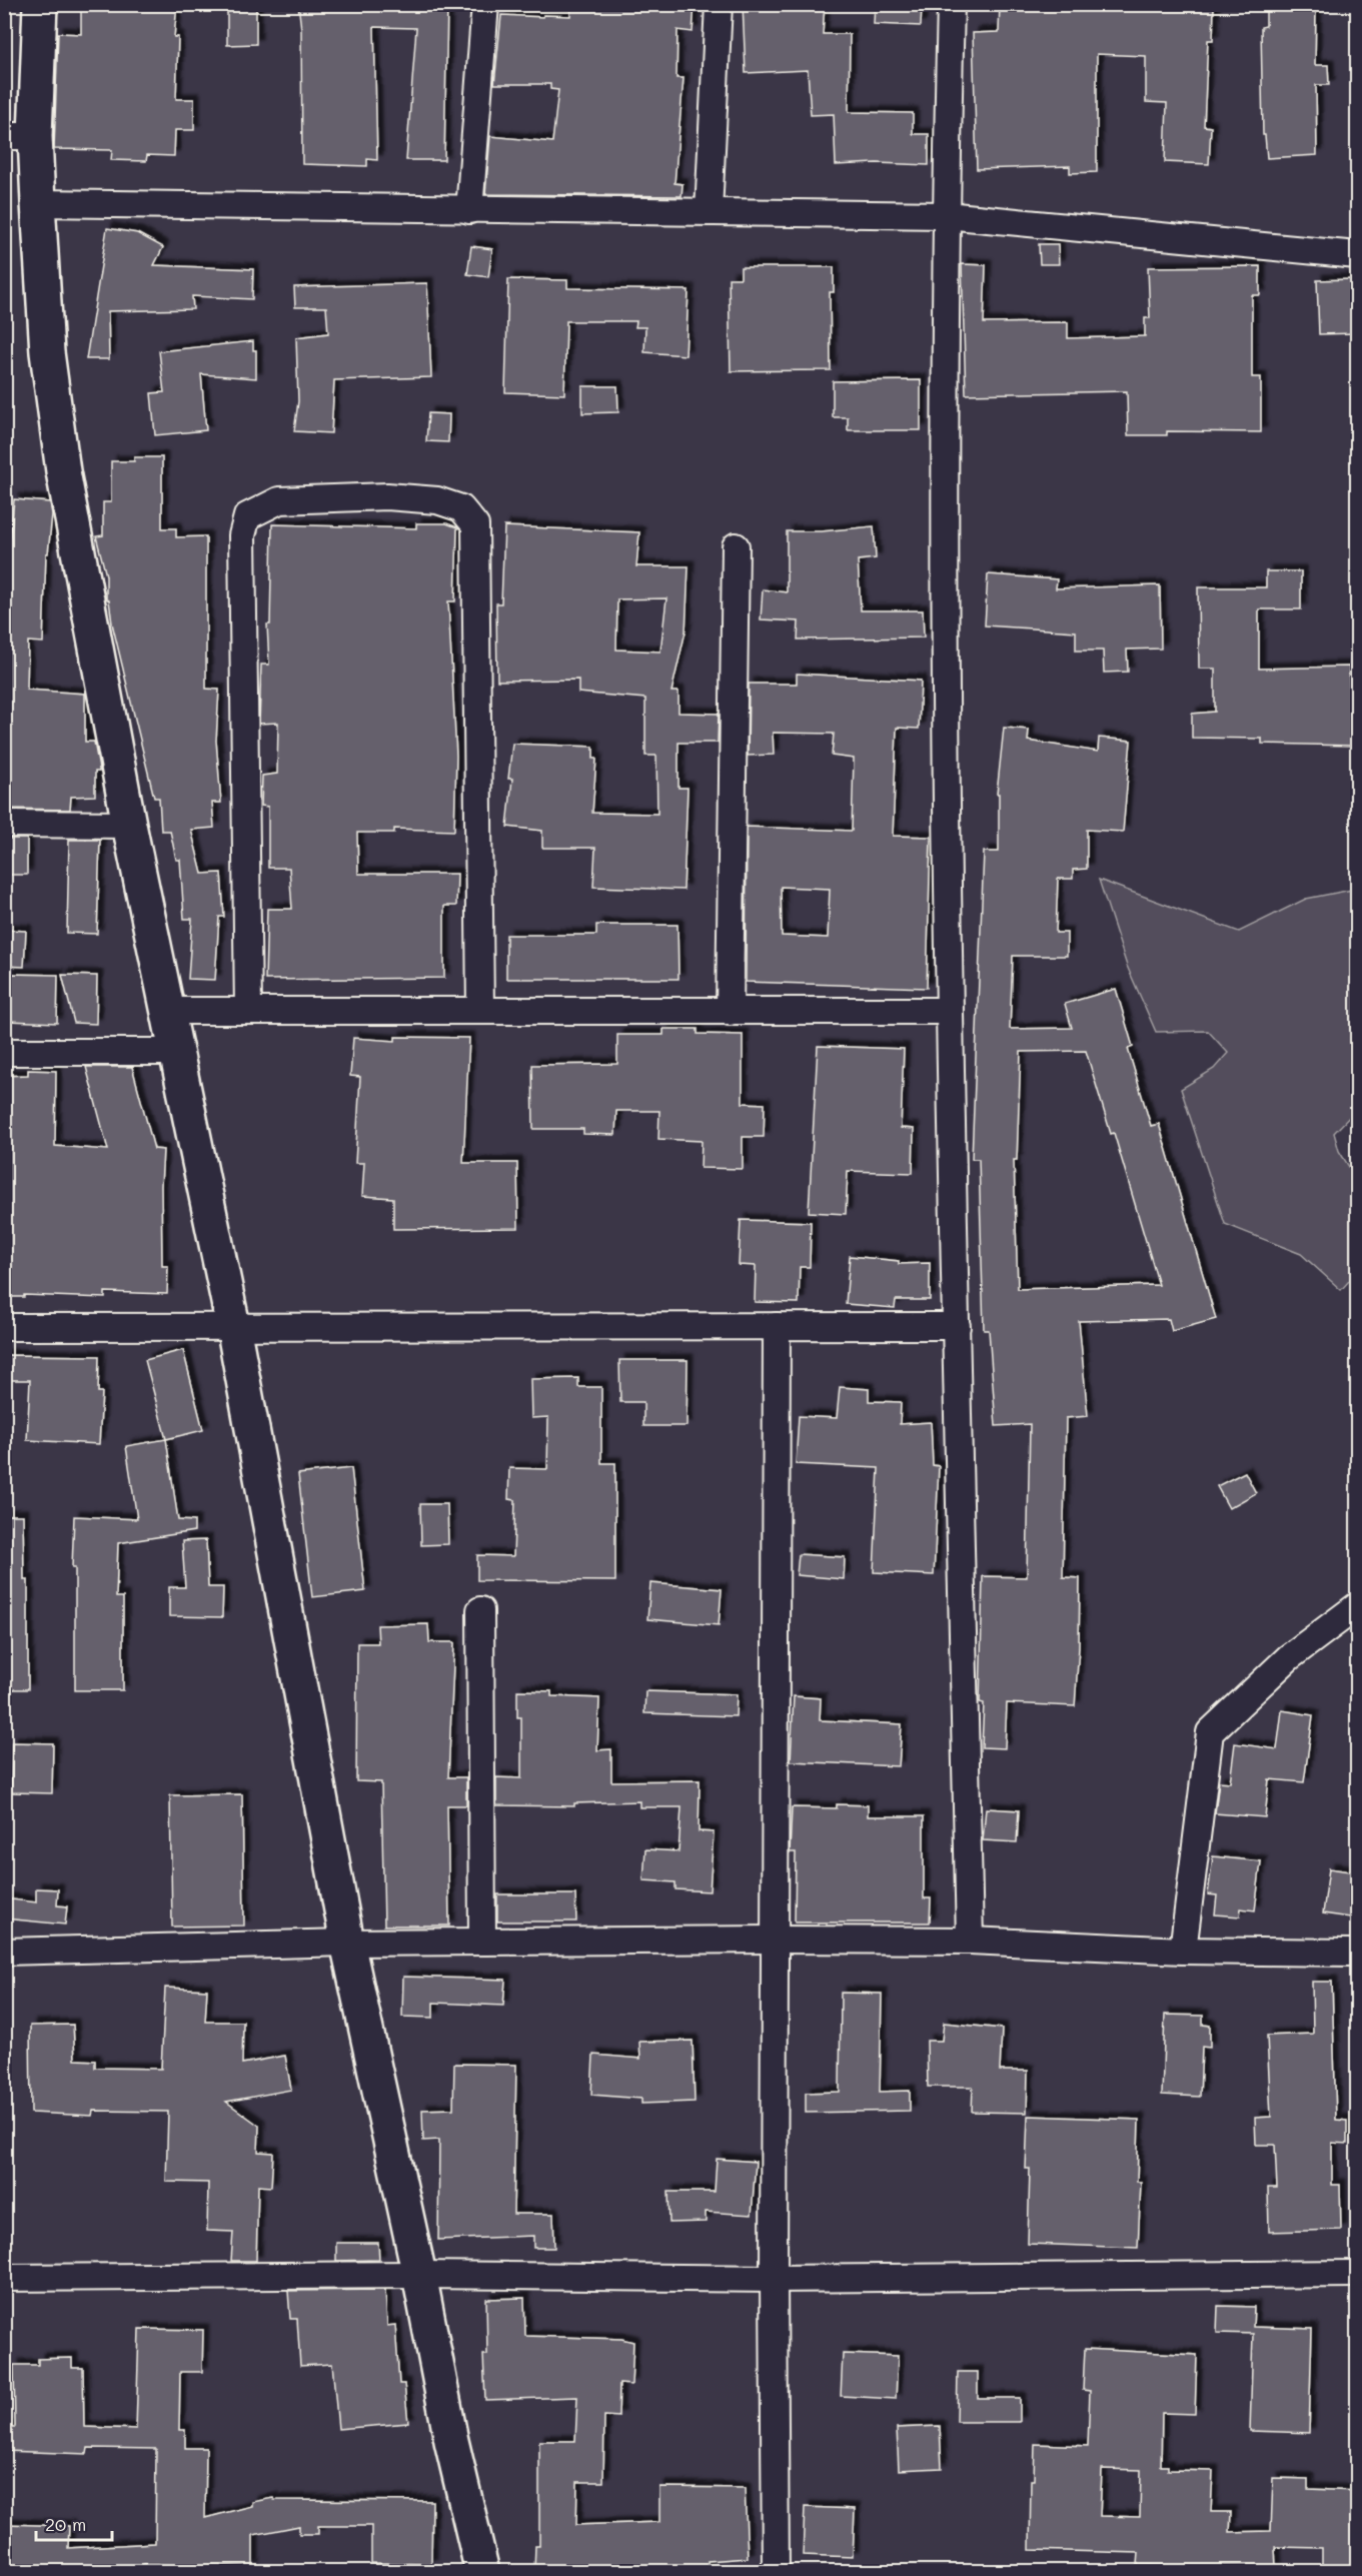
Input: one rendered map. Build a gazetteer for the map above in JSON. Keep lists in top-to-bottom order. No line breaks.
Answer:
{"scale_bar":"20 m"}
